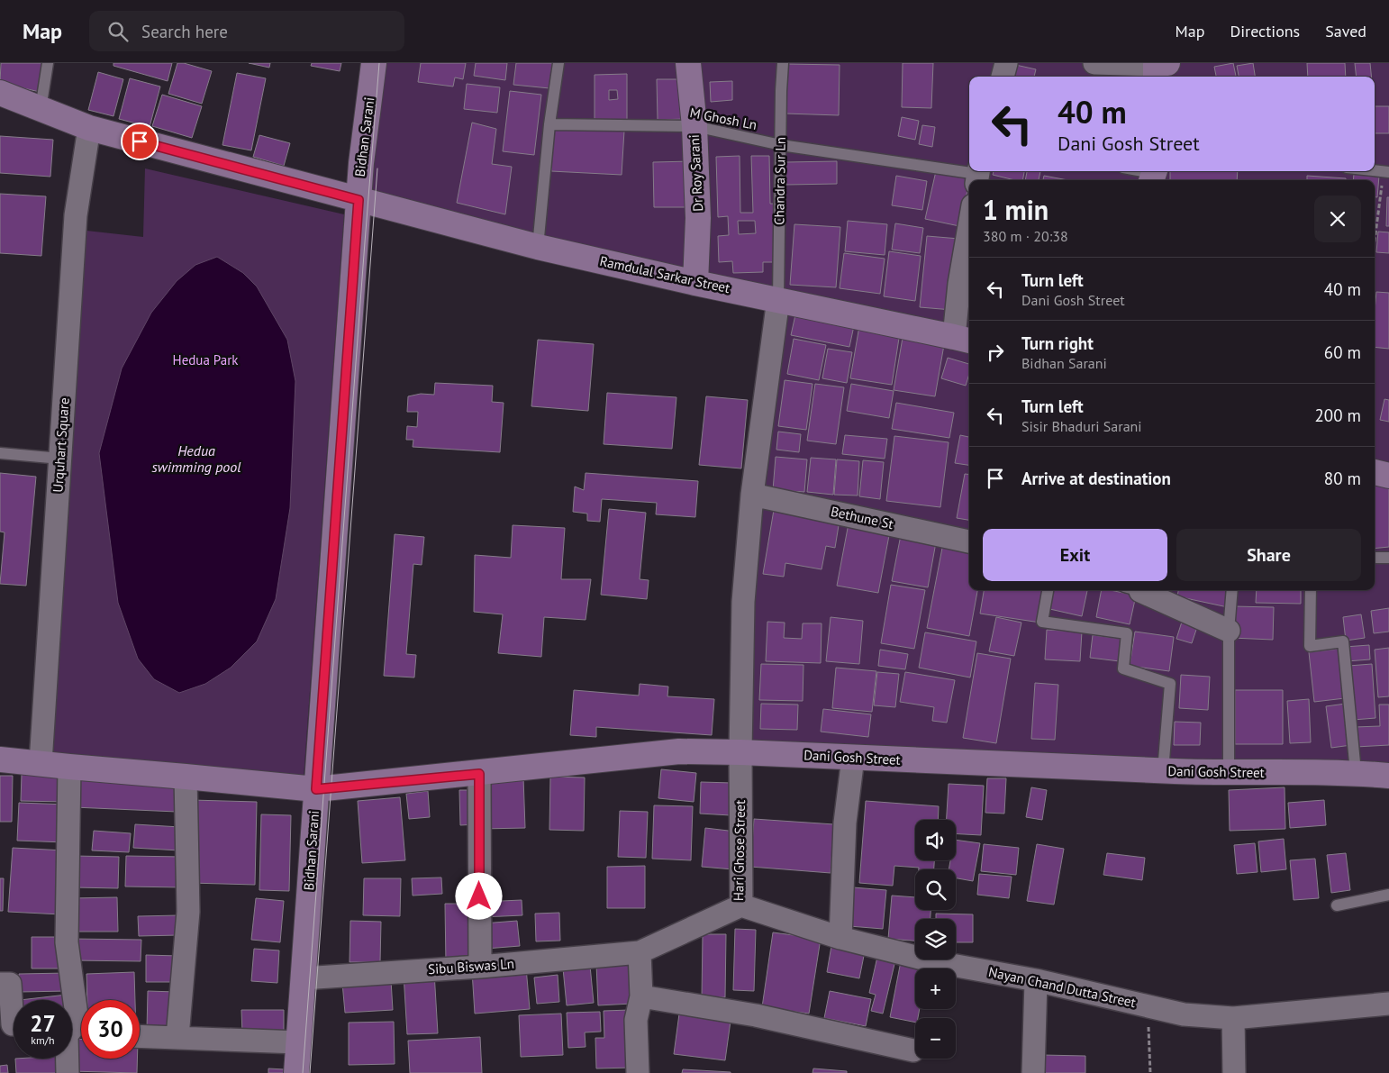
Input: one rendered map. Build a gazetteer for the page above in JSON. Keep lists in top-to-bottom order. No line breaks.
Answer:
{"streets":{"street":["Bidhan Sarani","Dr Roy Sarani","Ramdulal Sarkar Street","Urquhart Square","Bethune St","Dani Gosh Street","Hari Ghose Street","Sibu Biswas Ln","Nayan Chand Dutta Street"],"lane":["M Ghosh Ln","Chandra Sur Ln"]},"crossings":[["M Ghosh Ln","Dr Roy Sarani"],["M Ghosh Ln","Chandra Sur Ln"],["Bidhan Sarani","Ramdulal Sarkar Street"],["Bidhan Sarani","Dani Gosh Street"],["Bidhan Sarani","Sibu Biswas Ln"],["Dr Roy Sarani","Ramdulal Sarkar Street"],["Chandra Sur Ln","Ramdulal Sarkar Street"],["Chandra Sur Ln","Hari Ghose Street"],["Ramdulal Sarkar Street","Urquhart Square"],["Ramdulal Sarkar Street","Hari Ghose Street"],["Urquhart Square","Dani Gosh Street"],["Bethune St","Hari Ghose Street"],["Dani Gosh Street","Hari Ghose Street"],["Hari Ghose Street","Sibu Biswas Ln"],["Hari Ghose Street","Nayan Chand Dutta Street"]],"water":["Hedua swimming pool"],"parks":["Hedua Park"],"page":{"header":"Map","search":"Search here","nav":["Map","Directions","Saved"],"turn":["40 m","Dani Gosh Street"],"heading":["1 min","380 m · 20:38"],"list":[{"name":"Turn left","note":"Dani Gosh Street","value":"40 m"},{"name":"Turn right","note":"Bidhan Sarani","value":"60 m"},{"name":"Turn left","note":"Sisir Bhaduri Sarani","value":"200 m"},{"name":"Arrive at destination","value":"80 m"}],"buttons":["Exit","Share"],"map_buttons":["+","−"],"speed":"27 km/h","limit":"30"}}
